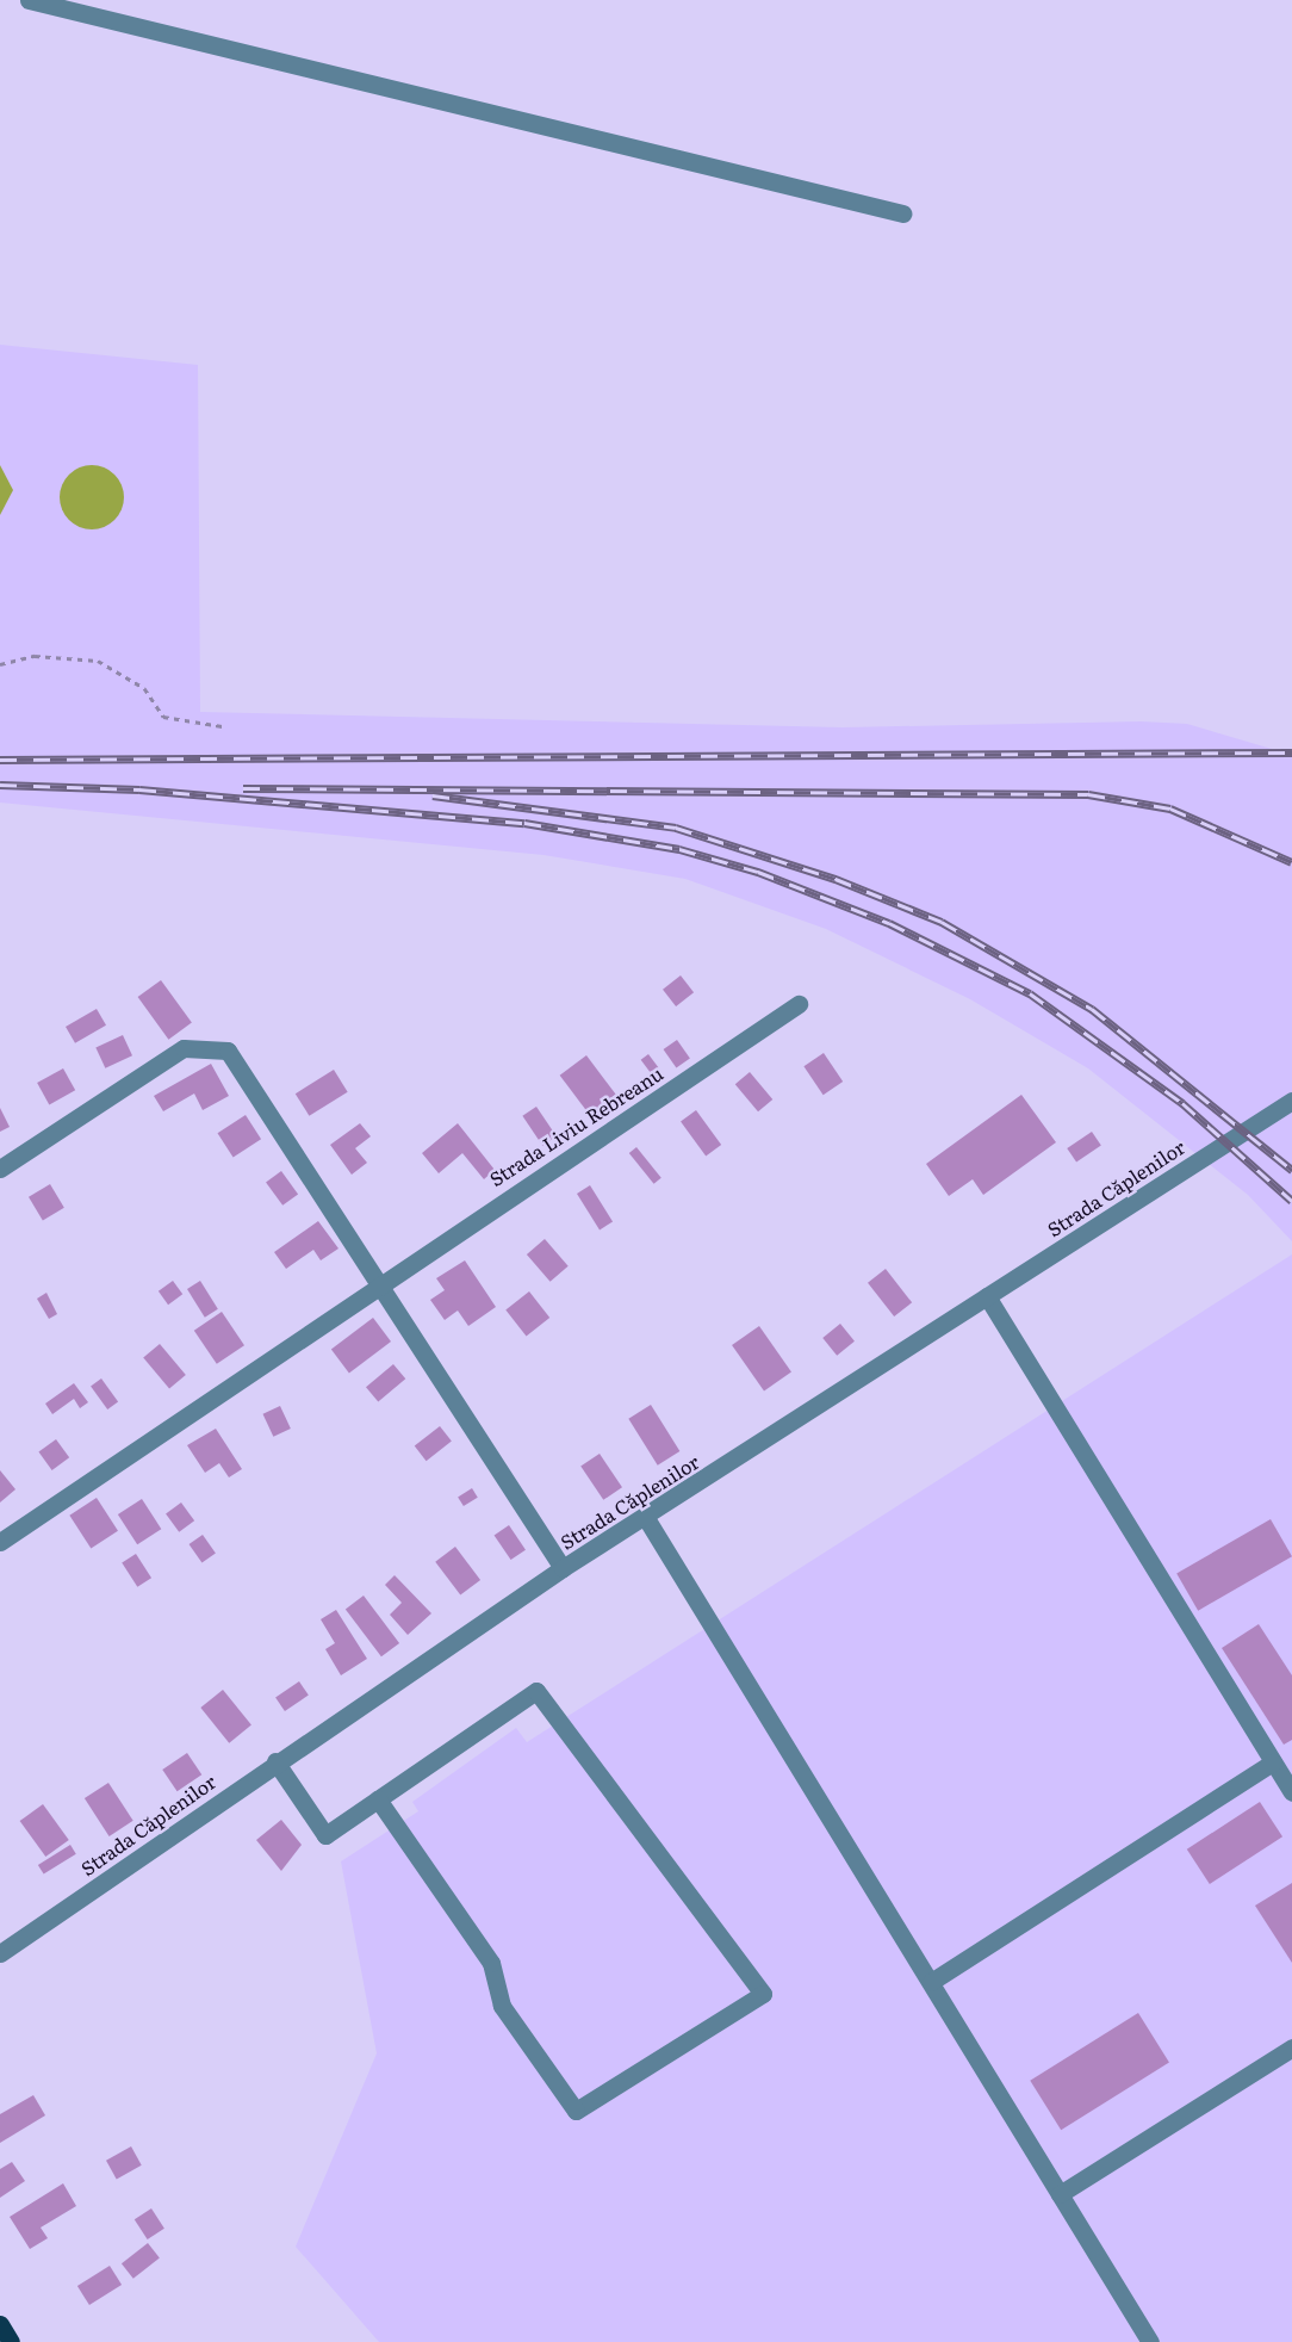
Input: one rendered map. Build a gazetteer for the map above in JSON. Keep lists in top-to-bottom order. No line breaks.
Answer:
{"streets":{"street":["Strada Liviu Rebreanu","Strada Căplenilor"]}}
